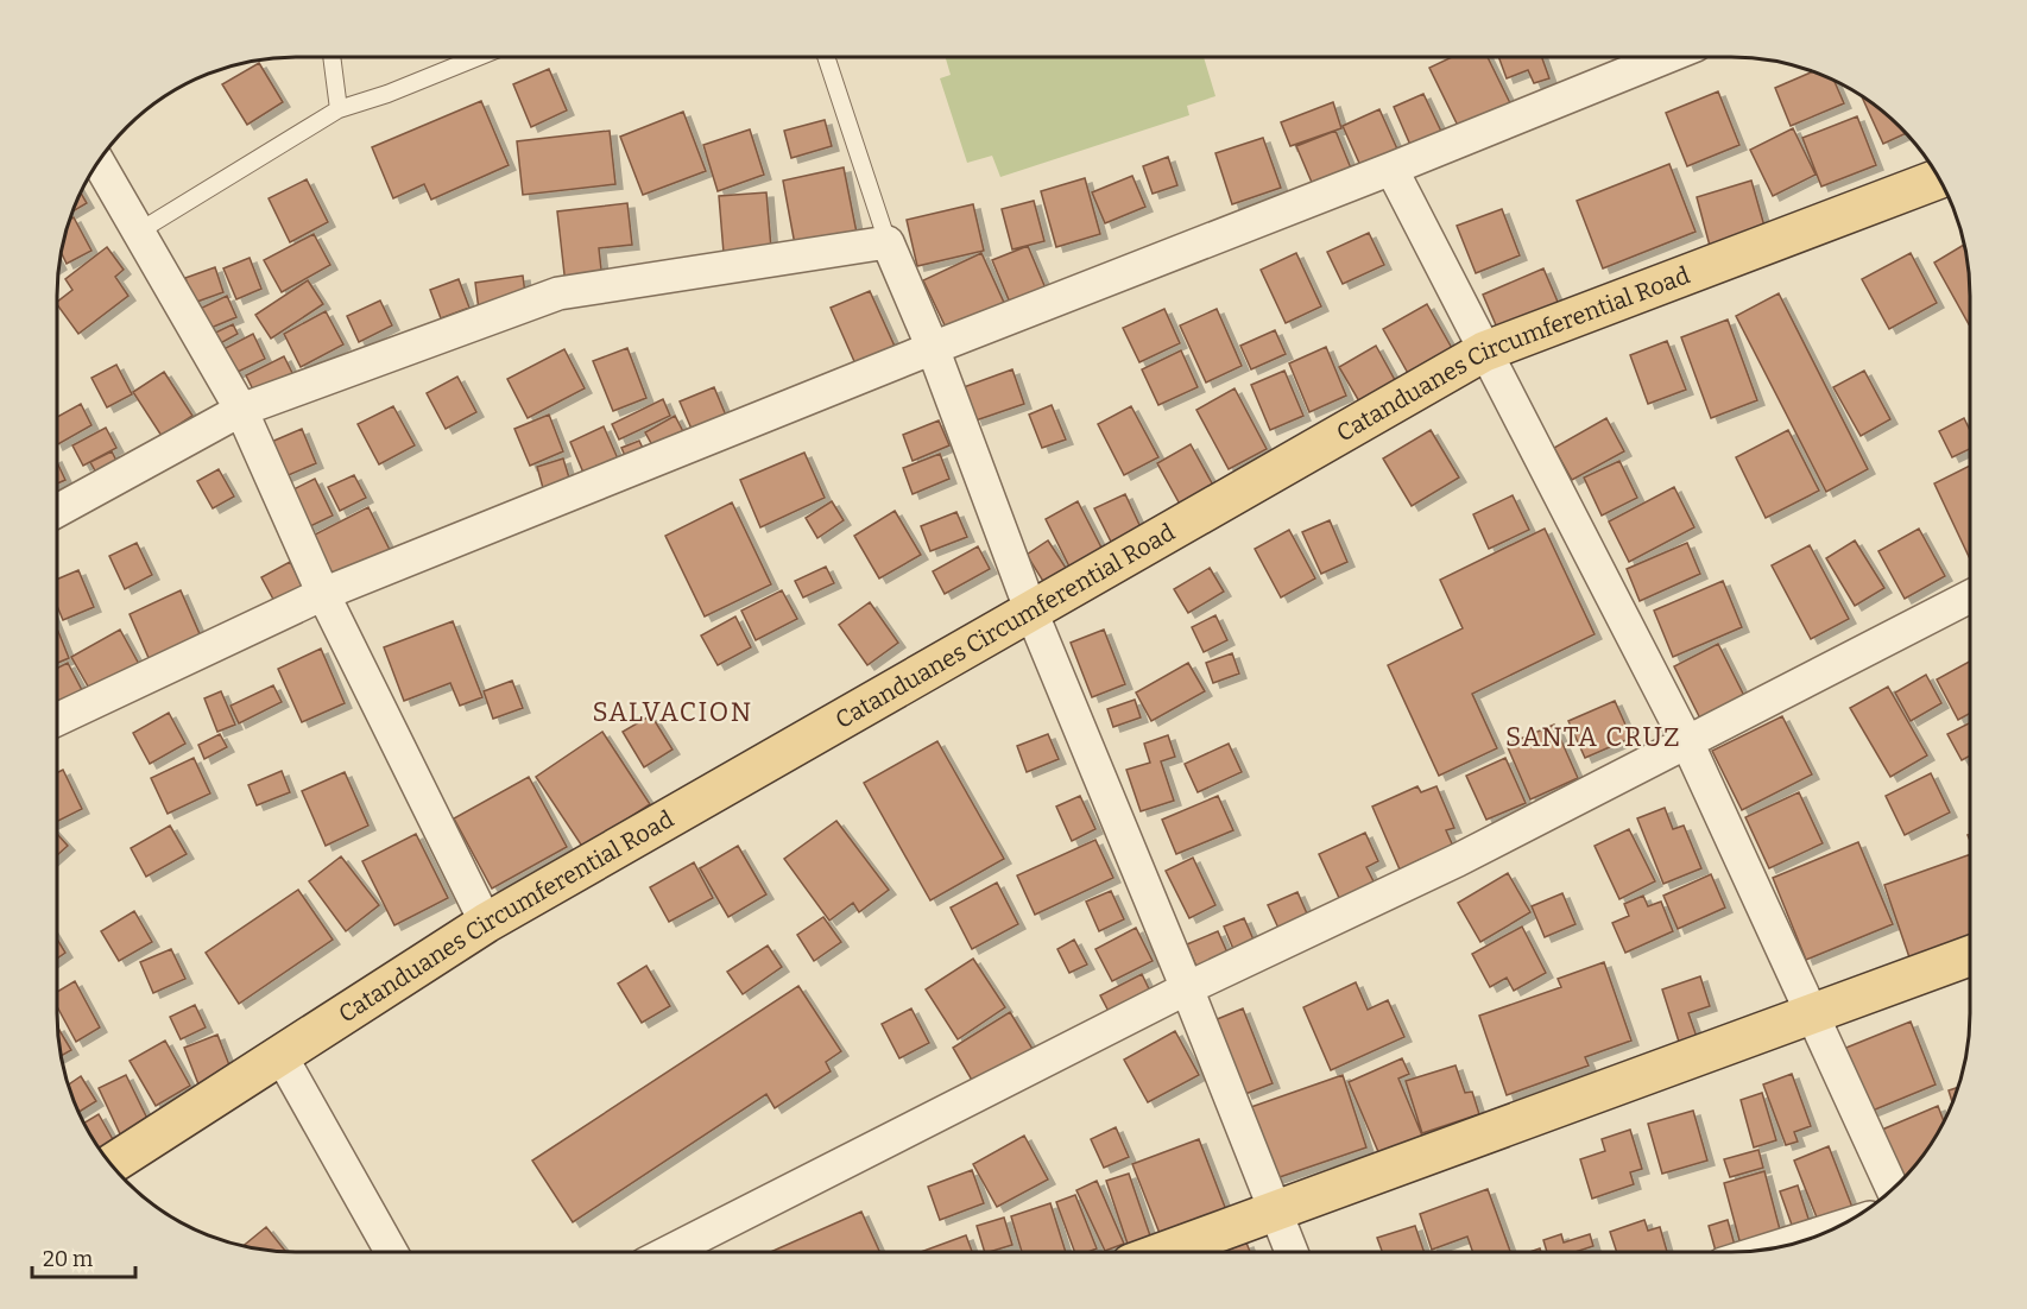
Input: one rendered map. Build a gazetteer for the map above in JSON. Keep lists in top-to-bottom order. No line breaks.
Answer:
{"streets":{"main road":["Catanduanes Circumferential Road"]},"districts":["SALVACION","SANTA CRUZ"],"scale_bar":"20 m"}
